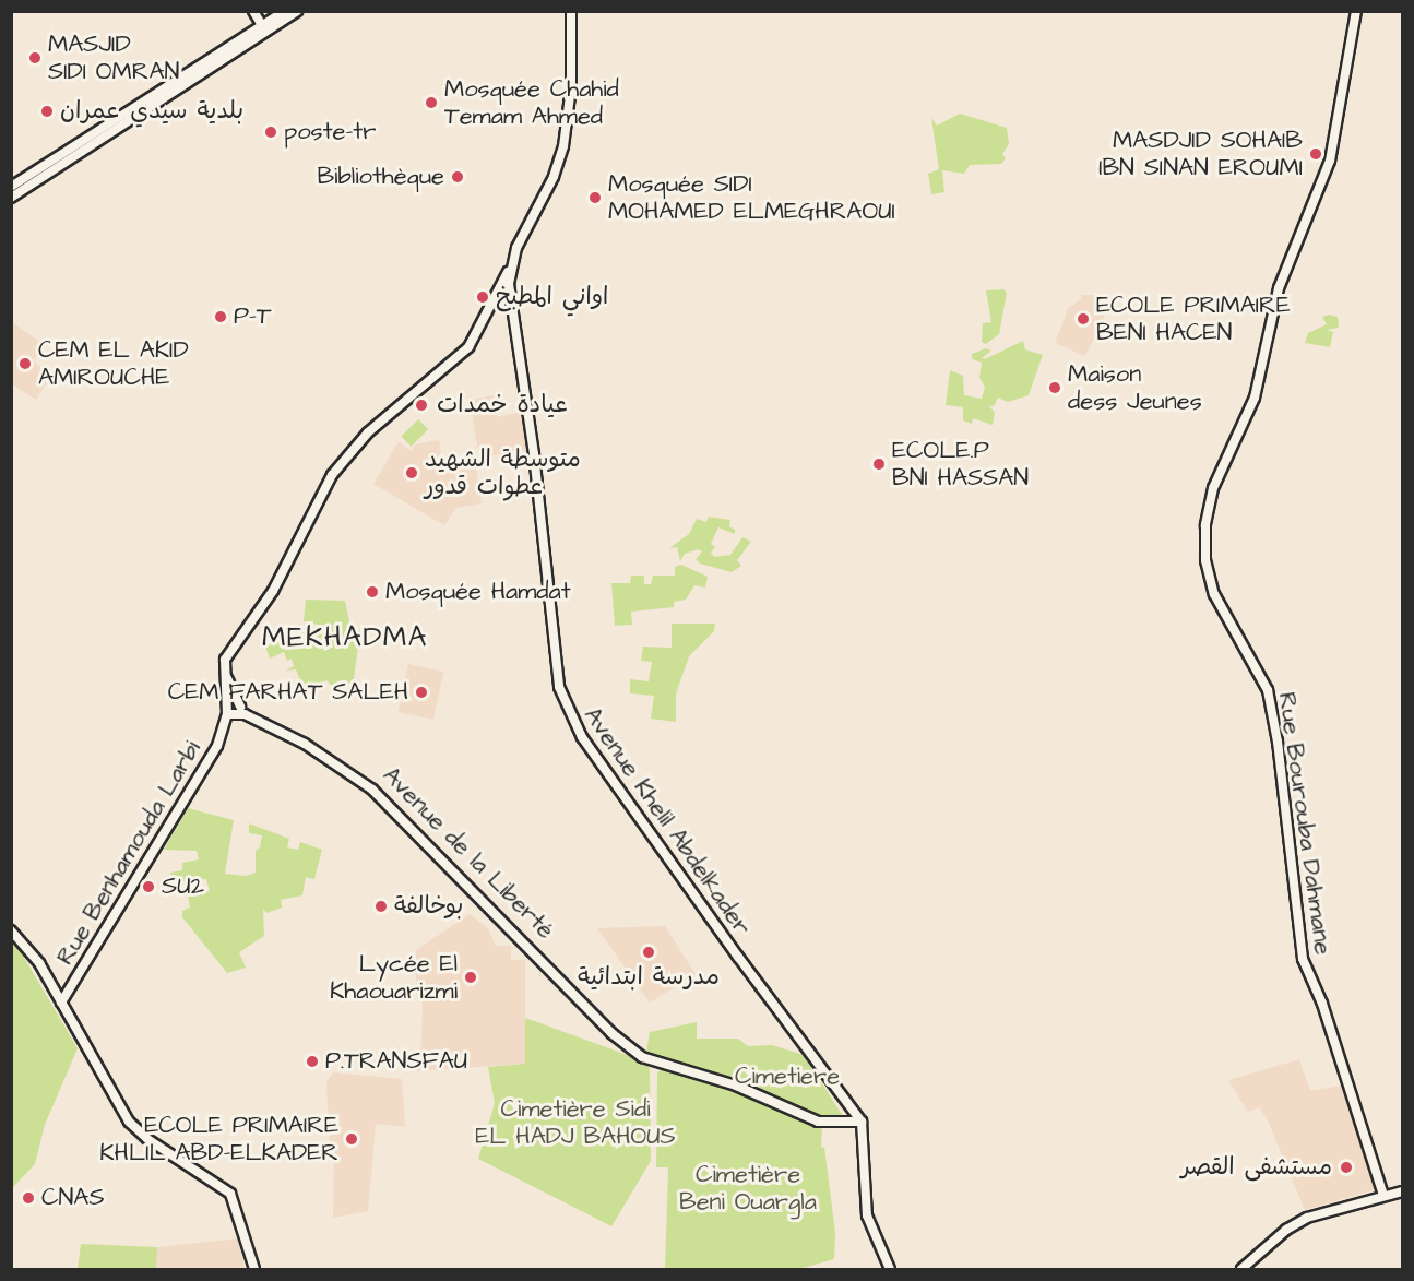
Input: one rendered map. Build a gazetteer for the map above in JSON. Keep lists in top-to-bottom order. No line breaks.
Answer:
{"streets":{"street":["Avenue Khelil Abdelkader","Rue Bourouba Dahmane","Rue Benhamouda Larbi","Avenue de la Liberté"]},"crossings":[["Avenue Khelil Abdelkader","Rue Benhamouda Larbi"],["Avenue Khelil Abdelkader","Avenue de la Liberté"],["Rue Benhamouda Larbi","Avenue de la Liberté"]],"districts":["MEKHADMA"],"parks":["Cimetiere","Cimetière Sidi EL HADJ BAHOUS","Cimetière Beni Ouargla"],"places":["MASJID SIDI OMRAN","Mosquée Chahid Temam Ahmed","بلدية سيدي عمران","poste-tr","MASDJID SOHAIB IBN SINAN EROUMI","Bibliothèque","Mosquée SIDI MOHAMED ELMEGHRAOUI","اواني المطبخ","P-T","ECOLE PRIMAIRE BENI HACEN","CEM EL AKID AMIROUCHE","Maison dess Jeunes","عيادة خمدات","ECOLE.P BNI HASSAN","متوسطة الشهيد عطوات قدور","Mosquée Hamdat","CEM FARHAT SALEH","SU2","بوخالفة","مدرسة ابتدائية","Lycée El Khaouarizmi","P.TRANSFAU","ECOLE PRIMAIRE KHLIL ABD-ELKADER","مستشفى القصر","CNAS"]}
